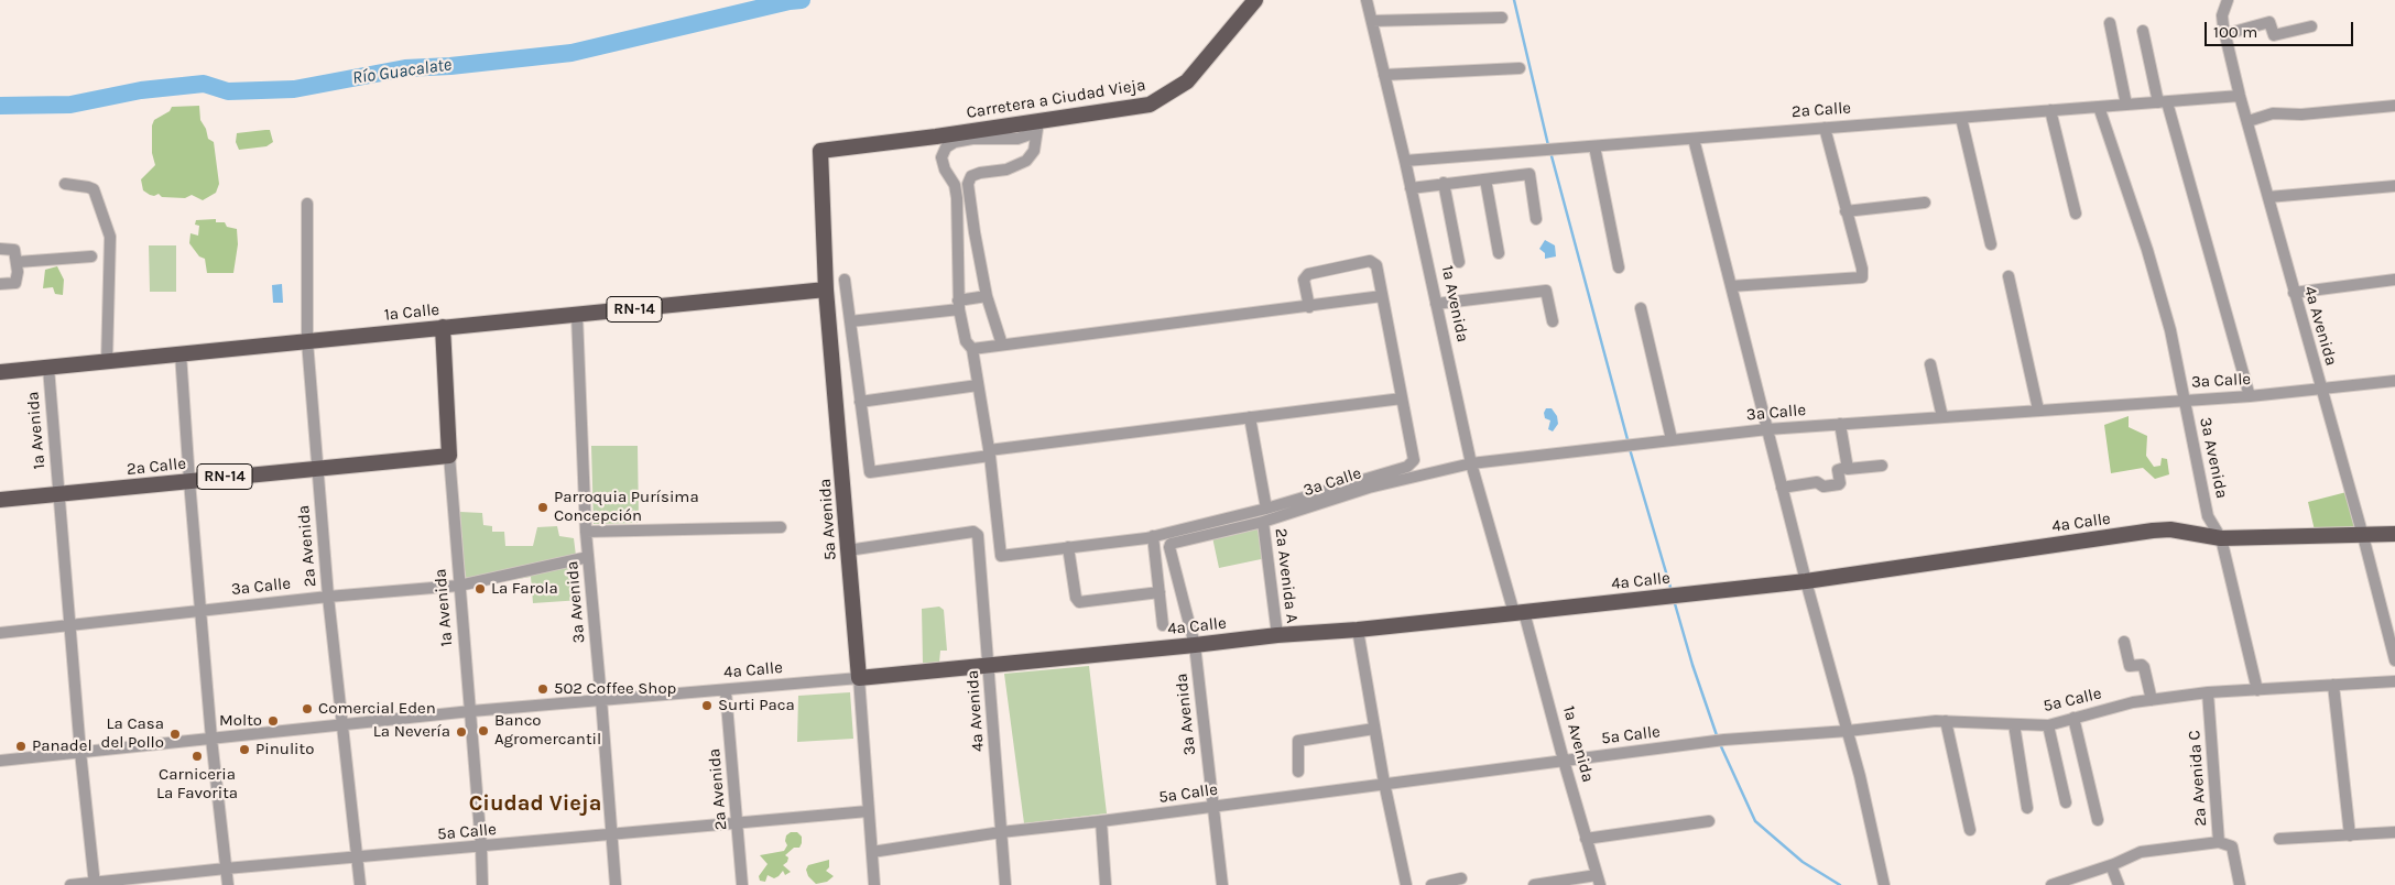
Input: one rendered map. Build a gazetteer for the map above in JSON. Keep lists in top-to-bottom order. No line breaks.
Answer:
{"streets":{"main road":["Carretera a Ciudad Vieja","2a Calle","1a Avenida","RN-14","1a Calle","5a Avenida","4a Calle"],"street":["4a Avenida","3a Calle","3a Avenida","2a Avenida","2a Avenida A","5a Calle","2a Avenida C"]},"crossings":[["Carretera a Ciudad Vieja","5a Avenida"],["2a Calle","1a Avenida"],["2a Calle","4a Avenida"],["2a Calle","3a Avenida"],["2a Calle","2a Avenida"],["1a Avenida","1a Calle"],["1a Avenida","3a Calle"],["1a Avenida","4a Calle"],["1a Avenida","5a Calle"],["1a Calle","3a Avenida"],["1a Calle","5a Avenida"],["1a Calle","2a Avenida"],["4a Avenida","3a Calle"],["4a Avenida","5a Avenida"],["4a Avenida","4a Calle"],["4a Avenida","5a Calle"],["3a Calle","3a Avenida"],["3a Calle","2a Avenida"],["3a Calle","2a Avenida A"],["3a Avenida","4a Calle"],["3a Avenida","5a Calle"],["5a Avenida","4a Calle"],["5a Avenida","5a Calle"],["4a Calle","2a Avenida"],["4a Calle","2a Avenida A"],["2a Avenida","5a Calle"],["5a Calle","2a Avenida C"]],"districts":["Ciudad Vieja"],"water":["Río Guacalate"],"places":["Parroquia Purísima Concepción","La Farola","502 Coffee Shop","Surti Paca","Comercial Eden","Molto","Banco Agromercantil","La Nevería","La Casa del Pollo","Panadel","Pinulito","Carniceria La Favorita"],"scale_bar":"100 m"}
